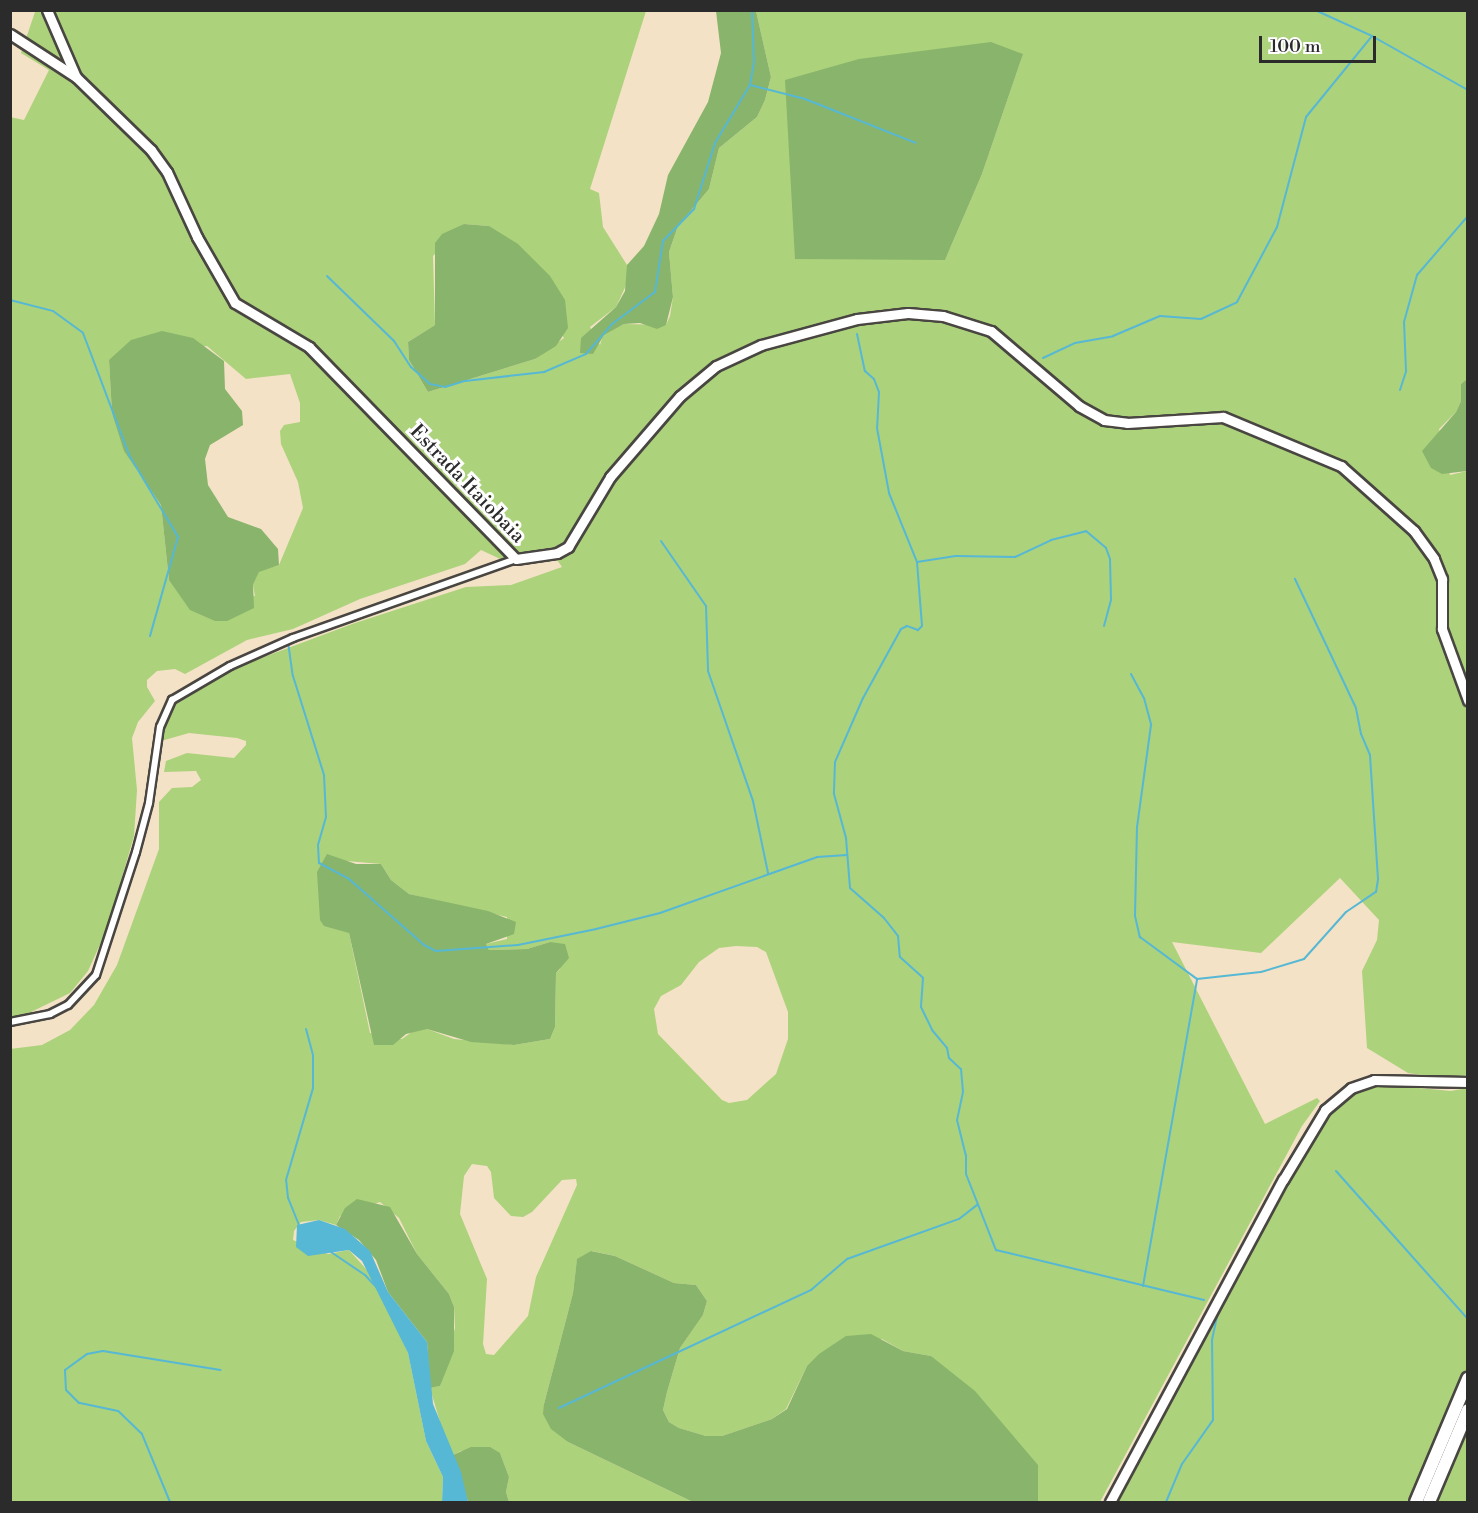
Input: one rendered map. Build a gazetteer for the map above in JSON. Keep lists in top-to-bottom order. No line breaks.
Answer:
{"streets":{"street":["Estrada Itaiobaia"]},"scale_bar":"100 m"}
